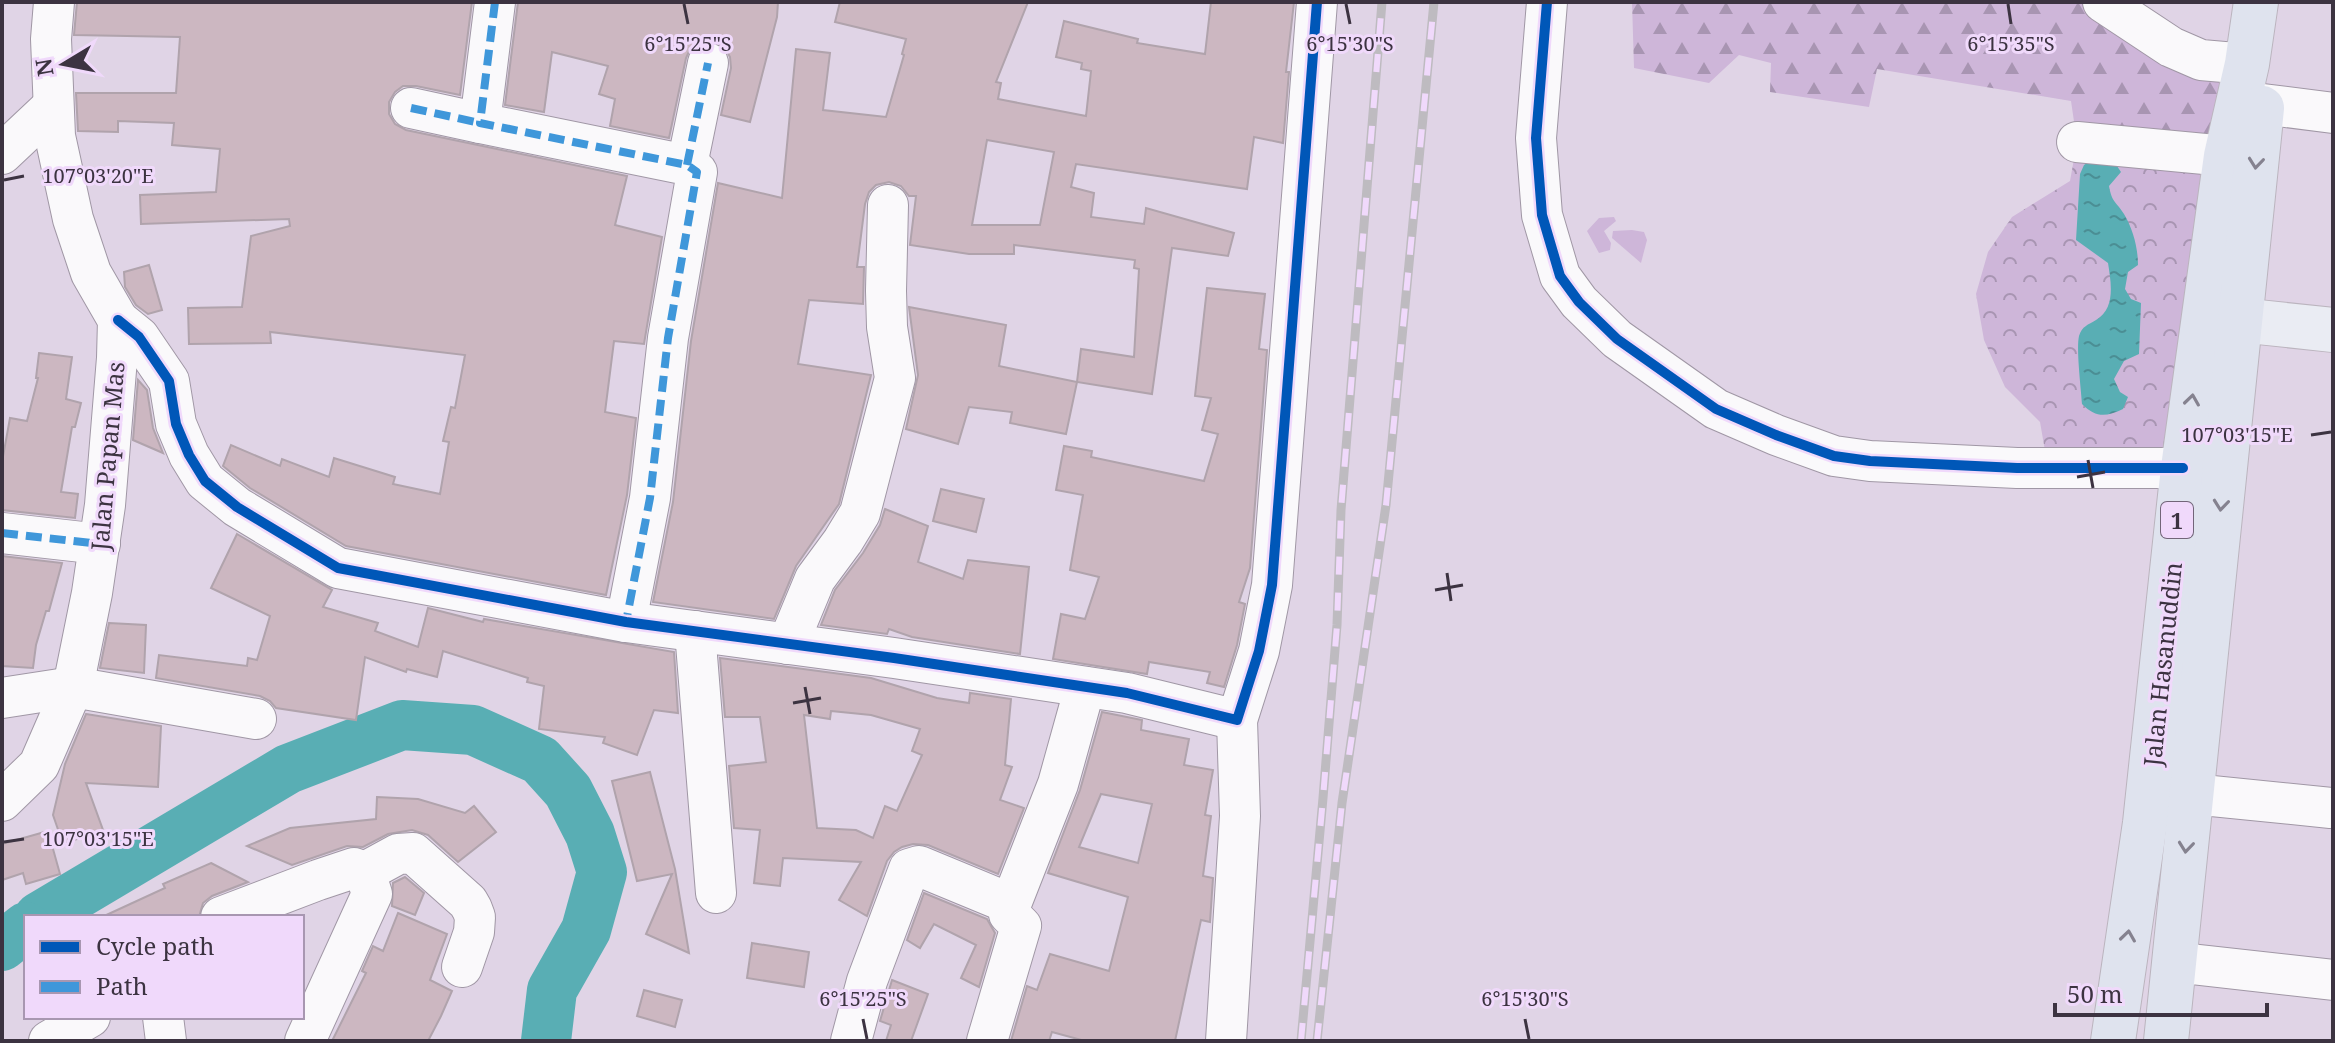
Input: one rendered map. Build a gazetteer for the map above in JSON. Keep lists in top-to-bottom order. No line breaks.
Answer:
{"streets":{"highway":["1","Jalan Hasanuddin"],"street":["Jalan Papan Mas"]},"legend":["Cycle path","Path"],"scale_bar":"50 m","north":"left","coordinates":["6°15'25\"S","6°15'30\"S","6°15'35\"S","107°03'20\"E","107°03'15\"E"]}
